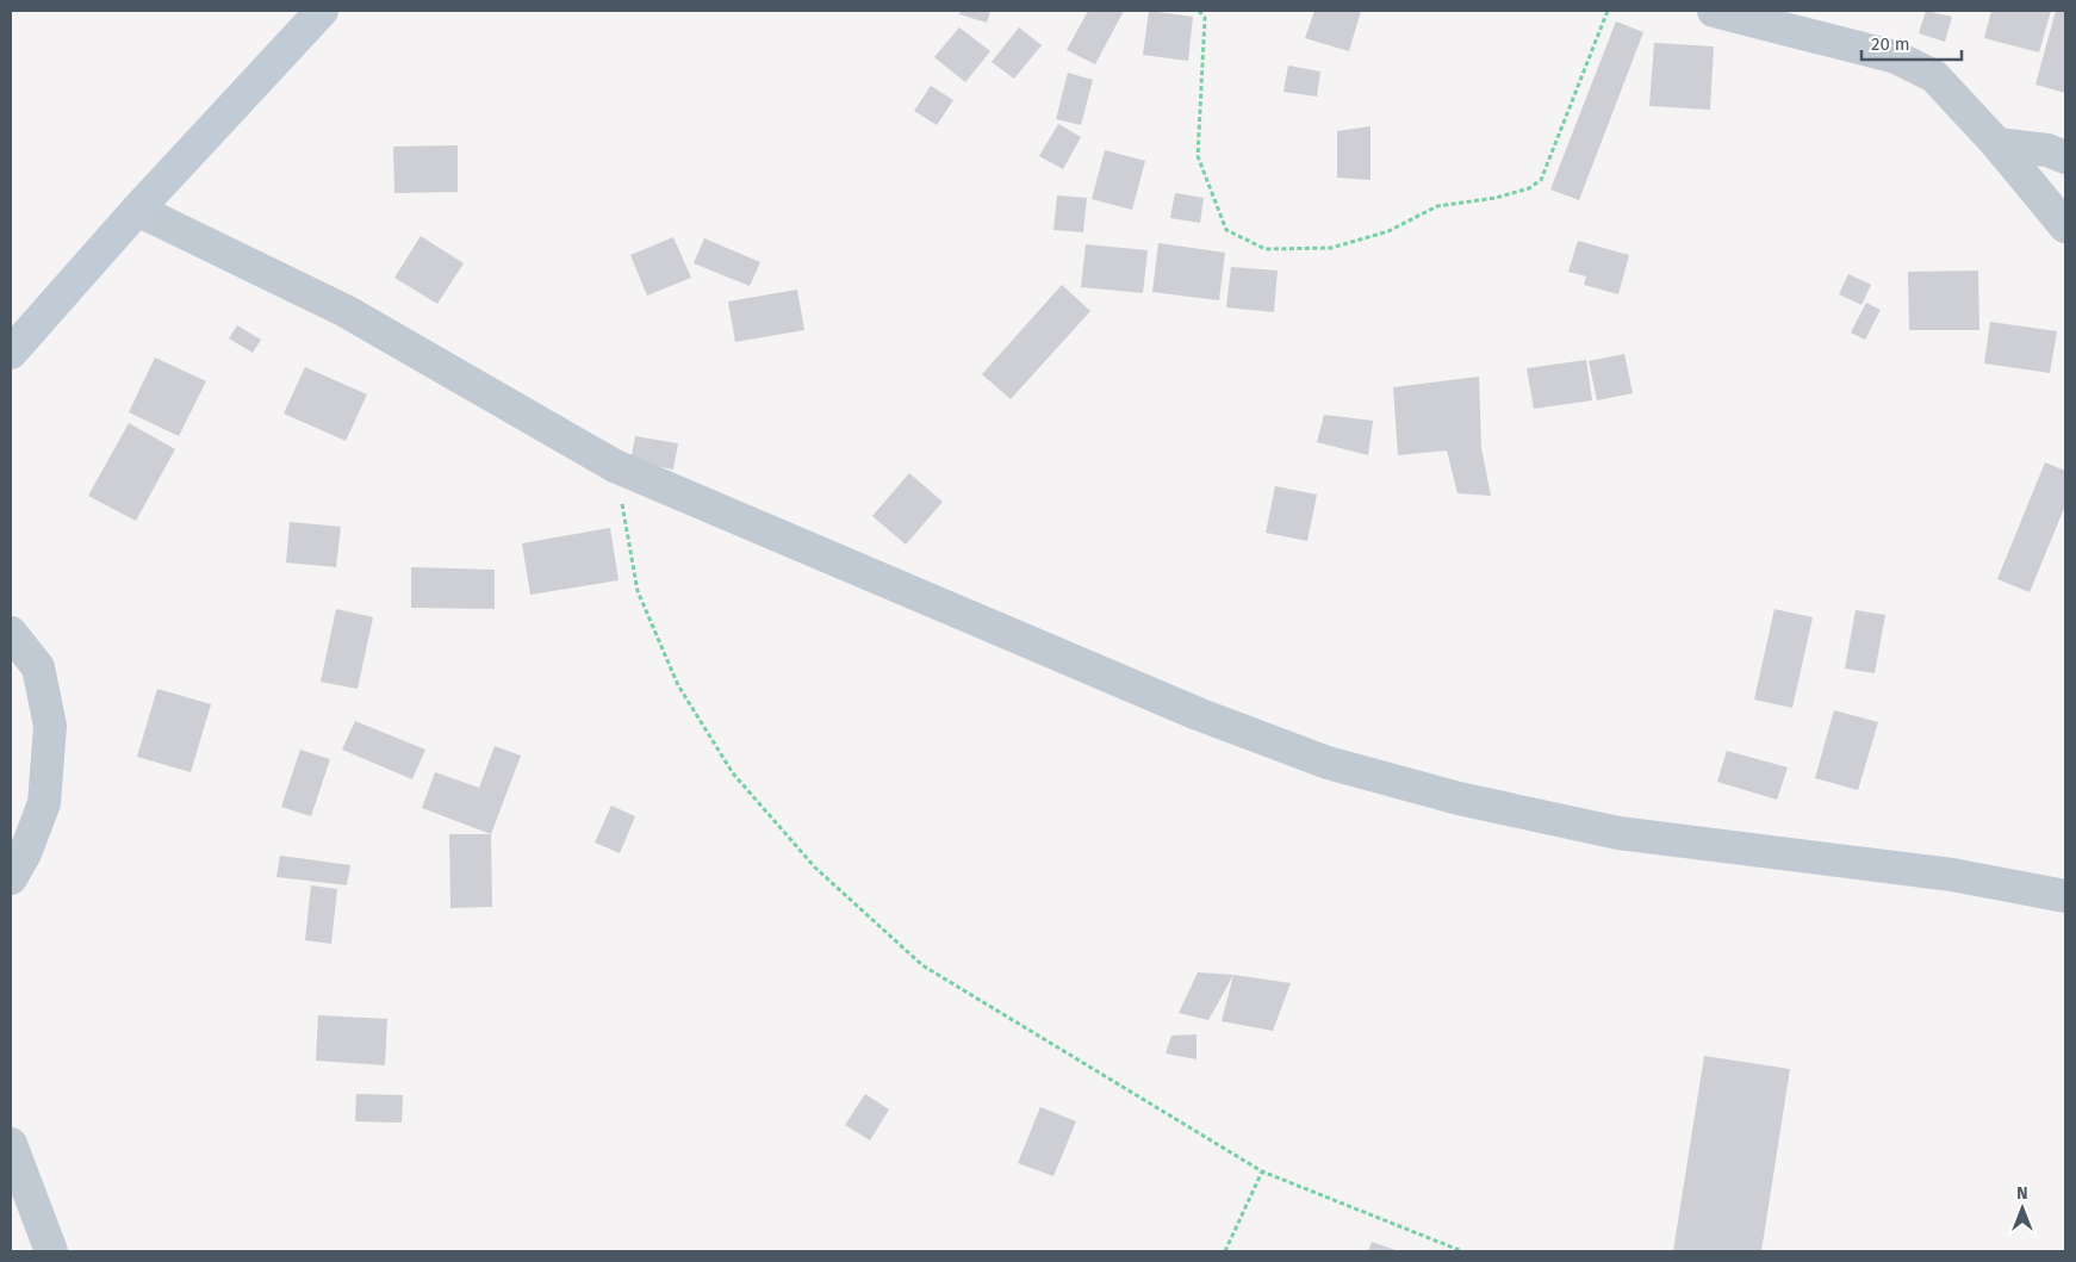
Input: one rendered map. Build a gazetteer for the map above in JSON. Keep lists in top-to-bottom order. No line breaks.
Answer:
{"scale_bar":"20 m","north":"top"}
